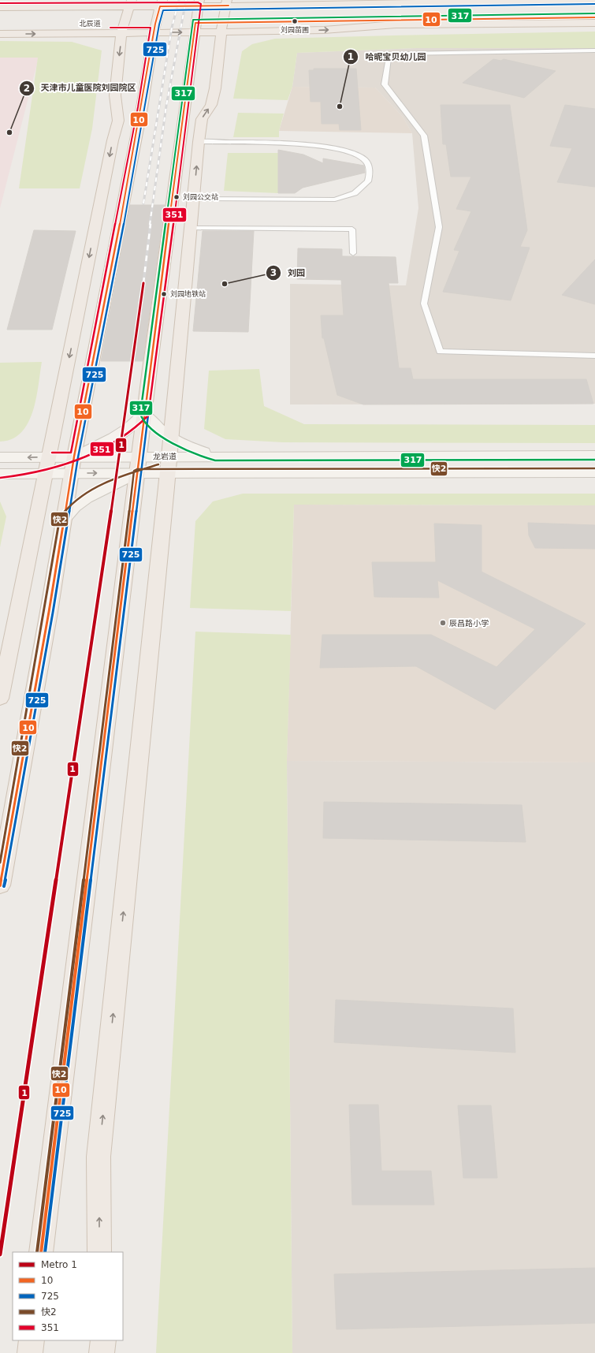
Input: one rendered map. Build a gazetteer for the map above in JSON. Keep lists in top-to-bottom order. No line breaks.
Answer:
{"streets":{"main road":["北辰道","龙岩道"]},"places":["刘园苗圃","哈昵宝贝幼儿园","天津市儿童医院刘园院区","刘园公交站","刘园","刘园地铁站","辰昌路小学"],"lines":["transit line 351","transit line 725","transit line 10","transit line 317","metro line 1","transit line 快2"],"legend":["Metro 1","10","725","快2","351"]}
